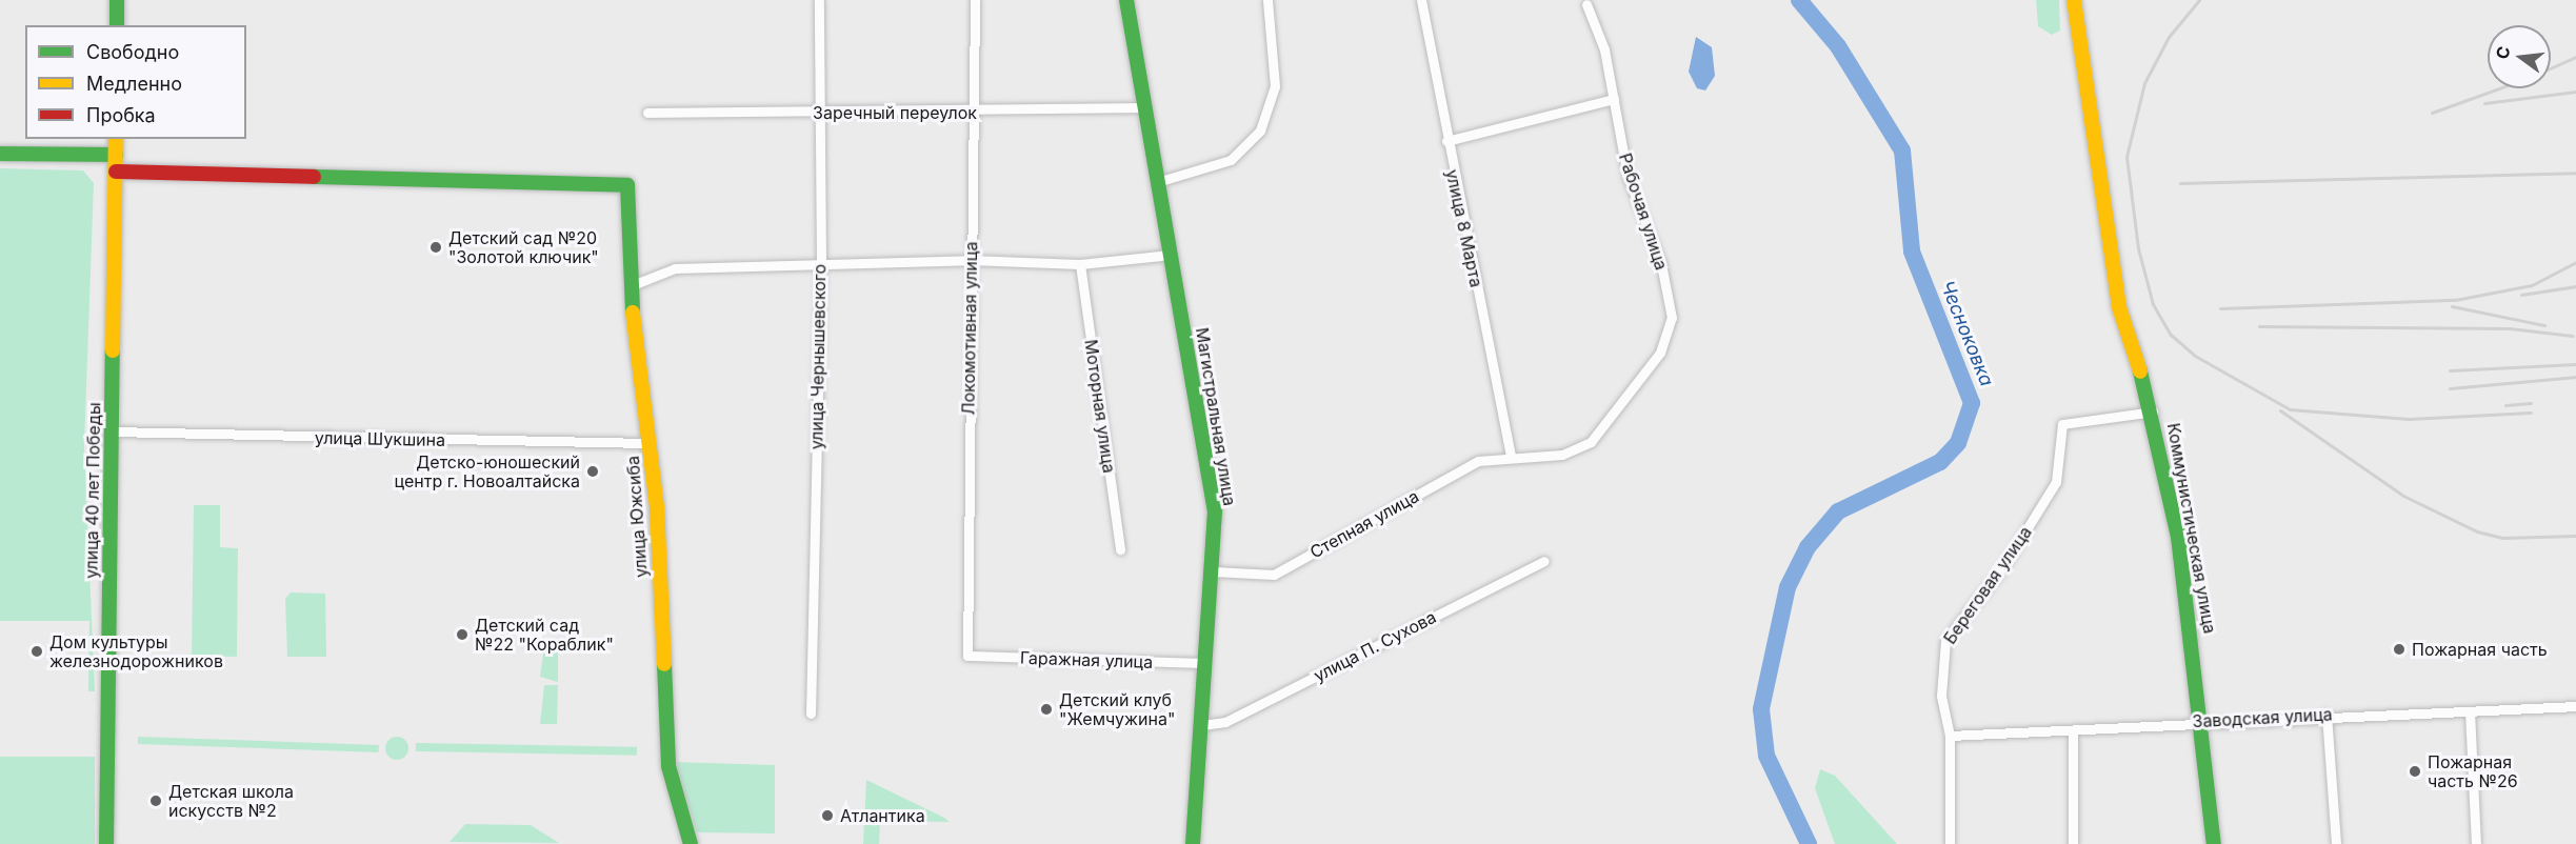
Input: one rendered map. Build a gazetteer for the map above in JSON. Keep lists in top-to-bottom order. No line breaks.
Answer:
{"streets":{"street":["Заречный переулок","Рабочая улица","улица 8 Марта","Локомотивная улица","улица Чернышевского","Моторная улица","Магистральная улица","улица Шукшина","улица 40 лет Победы","улица Южсиба","Степная улица","Коммунистическая улица","Береговая улица","улица П. Сухова","Гаражная улица","Заводская улица"]},"crossings":[["Заречный переулок","Локомотивная улица"],["Заречный переулок","улица Чернышевского"],["Заречный переулок","Магистральная улица"],["Рабочая улица","улица 8 Марта"],["Рабочая улица","Степная улица"],["улица 8 Марта","Степная улица"],["Локомотивная улица","Гаражная улица"],["Магистральная улица","Степная улица"],["Магистральная улица","улица П. Сухова"],["Магистральная улица","Гаражная улица"],["улица Шукшина","улица 40 лет Победы"],["улица Шукшина","улица Южсиба"],["улица 40 лет Победы","улица Южсиба"],["Коммунистическая улица","Береговая улица"],["Коммунистическая улица","Заводская улица"],["Береговая улица","Заводская улица"]],"water":["Чесноковка"],"places":["Детский сад №20 \"Золотой ключик\"","Детско-юношеский центр г. Новоалтайска","Детский сад №22 \"Кораблик\"","Пожарная часть","Дом культуры железнодорожников","Детский клуб \"Жемчужина\"","Пожарная часть №26","Детская школа искусств №2","Атлантика"],"legend":["Свободно","Медленно","Пробка"],"north":"left"}
